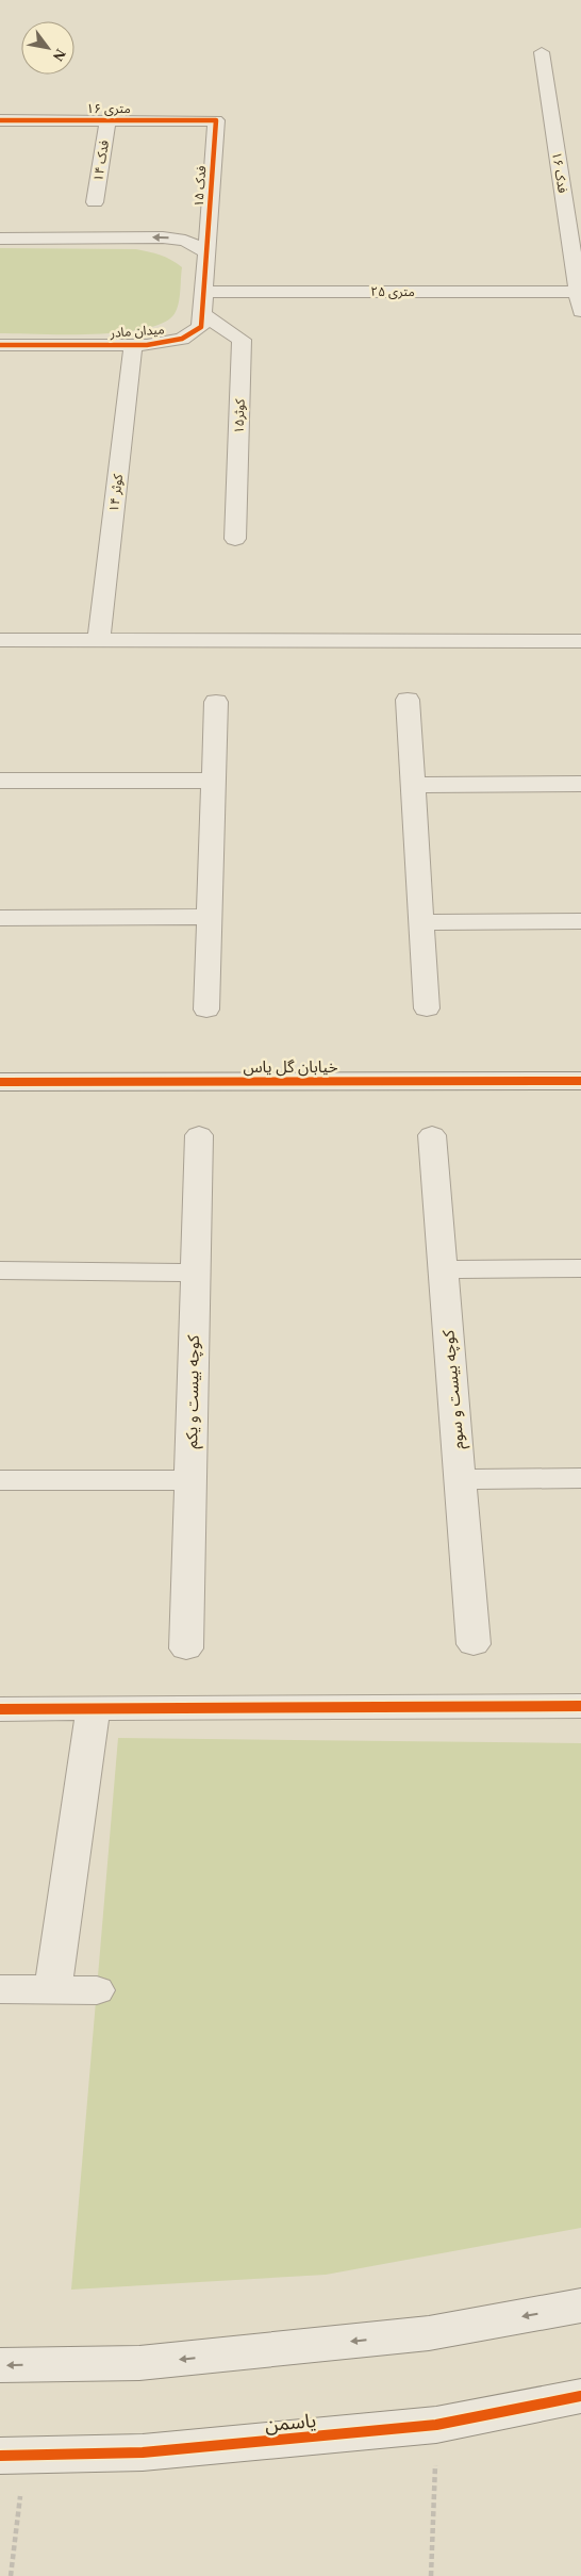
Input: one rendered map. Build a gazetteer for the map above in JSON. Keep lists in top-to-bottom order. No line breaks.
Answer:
{"streets":{"street":["۱۶ متری","فدک ۱۴","فدک ۱۶","فدک ۱۵","۲۵ متری","میدان مادر","کوثر۱۵","کوثر ۱۴","خیابان گل یاس","کوچه بیست و سوم","کوچه بیست و یکم","یاسمن"]},"crossings":[["۱۶ متری","فدک ۱۴"],["۱۶ متری","فدک ۱۵"],["فدک ۱۶","۲۵ متری"],["میدان مادر","کوثر۱۵"],["میدان مادر","کوثر ۱۴"]],"north":"bottom right"}
